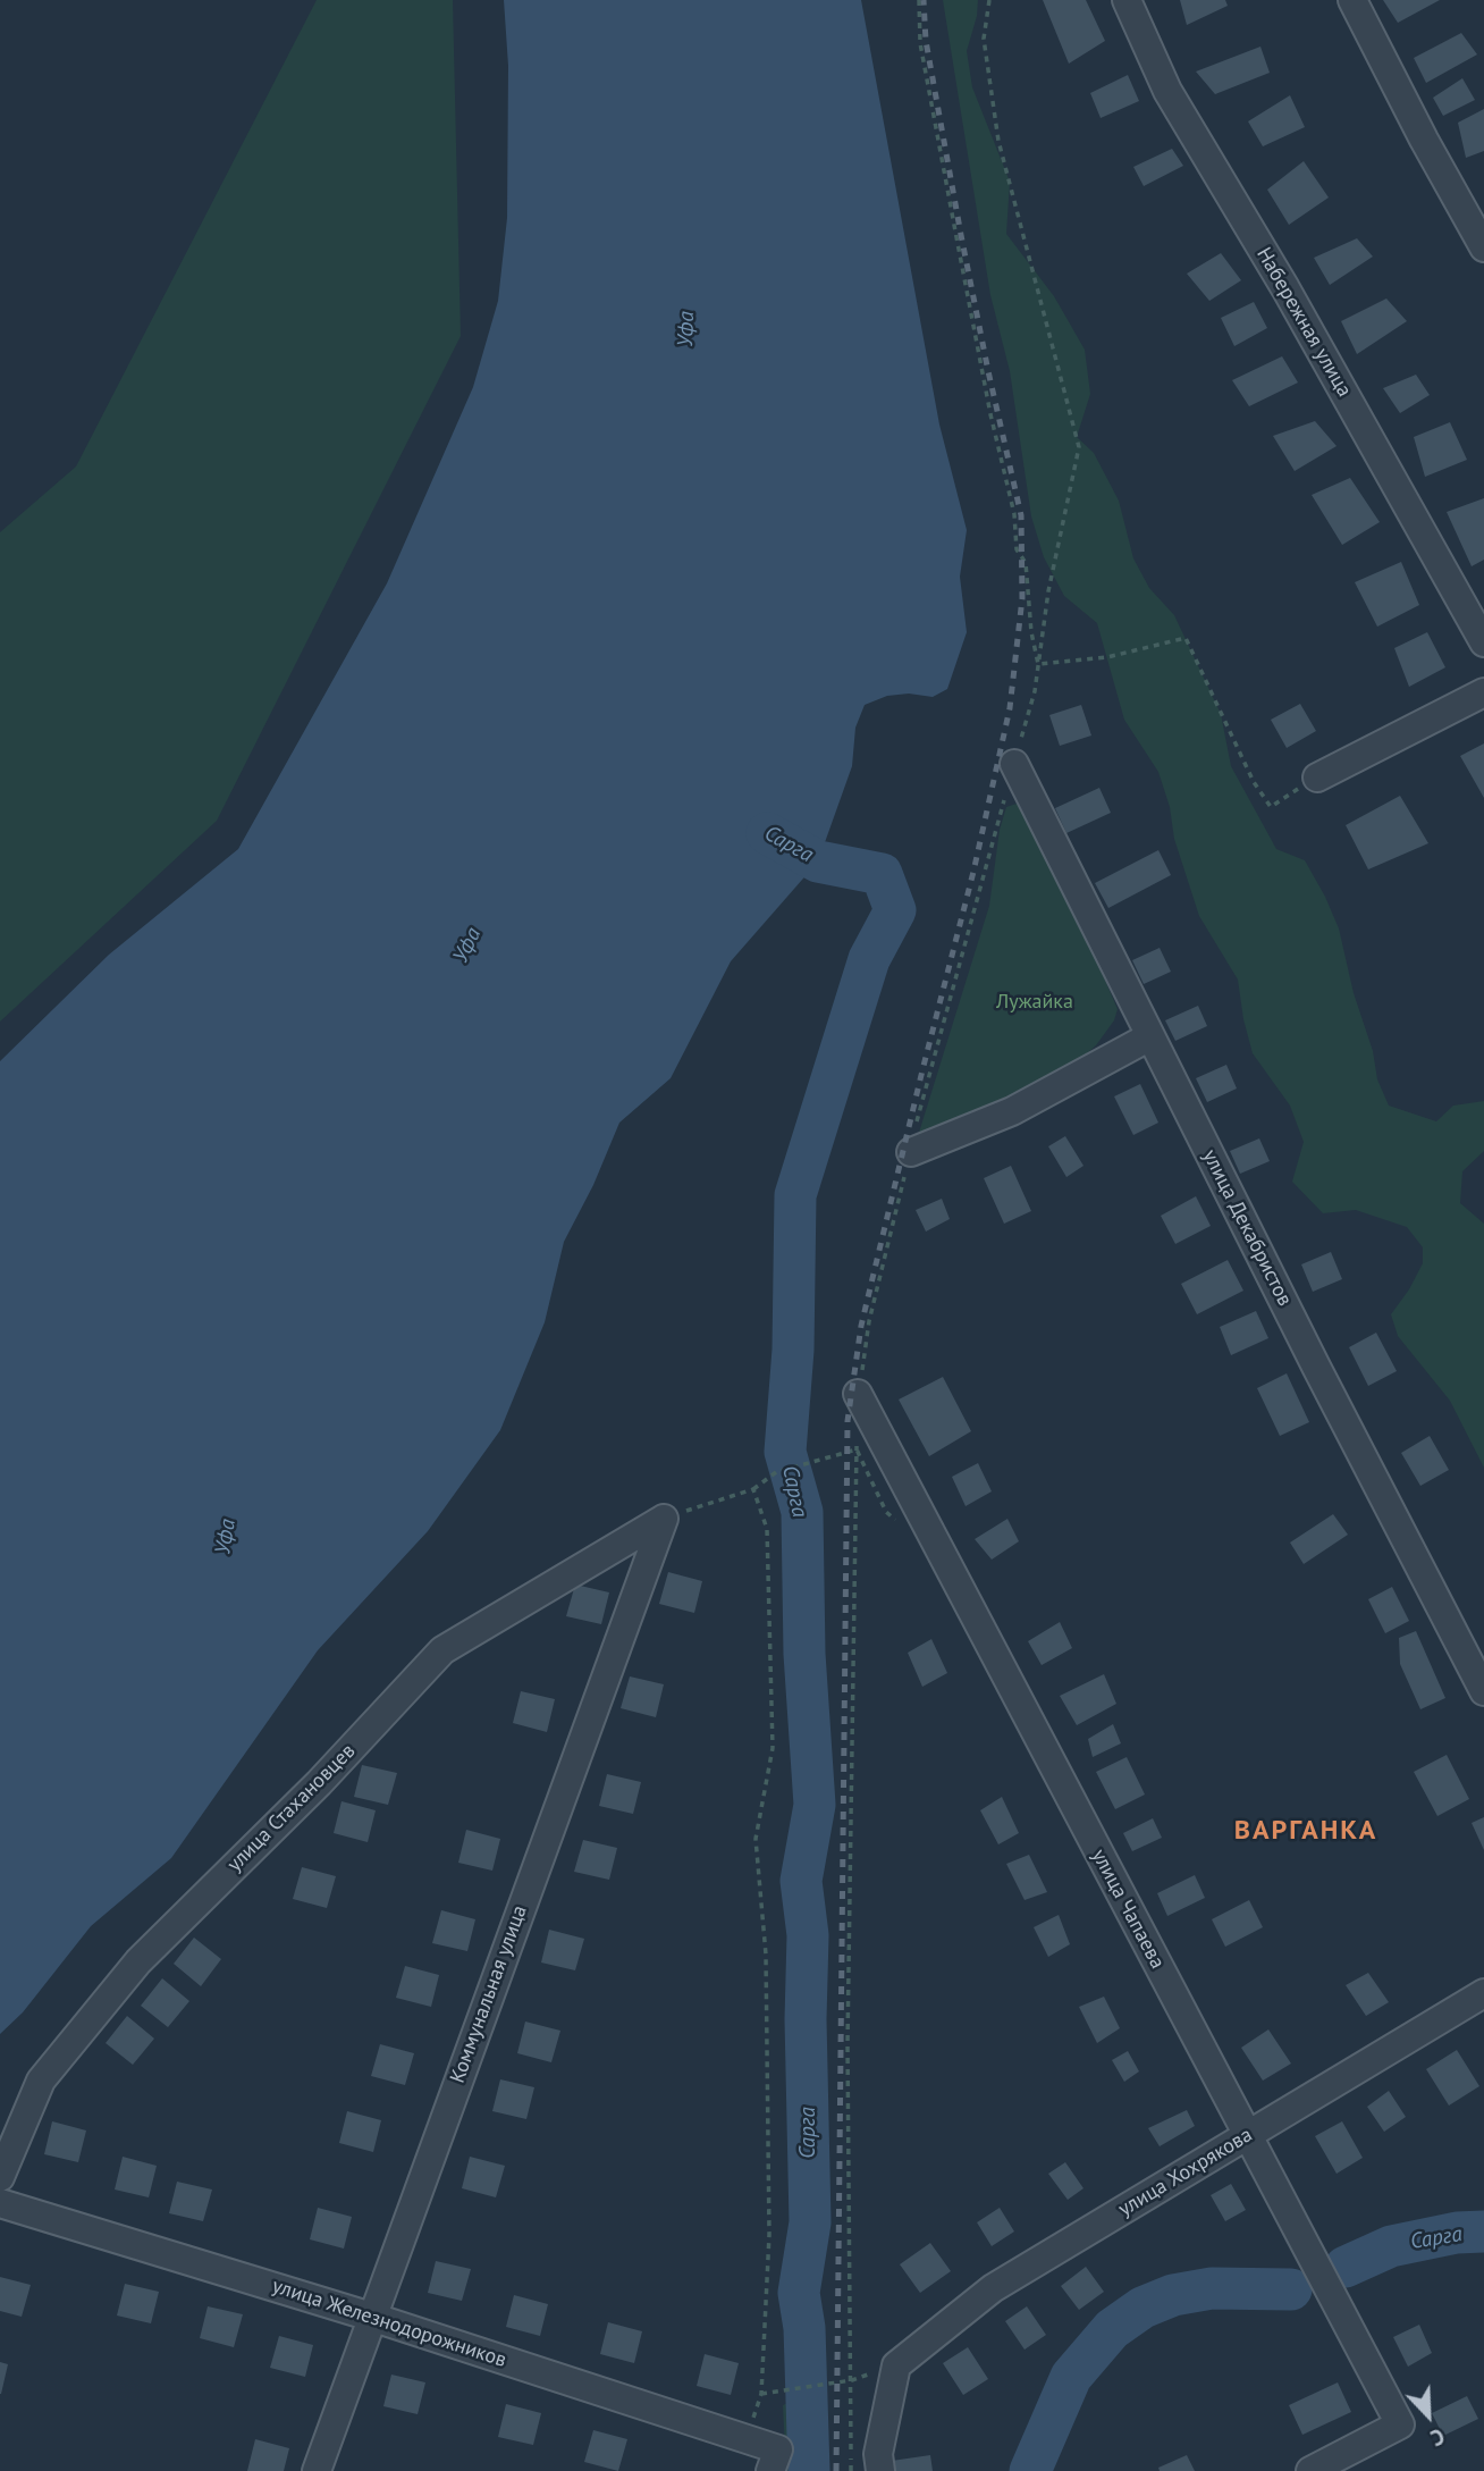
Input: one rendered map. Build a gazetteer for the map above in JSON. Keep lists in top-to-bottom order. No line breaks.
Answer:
{"streets":{"street":["Набережная улица","улица Декабристов","улица Стахановцев","улица Чапаева","Коммунальная улица","улица Хохрякова","улица Железнодорожников"]},"crossings":[["улица Стахановцев","Коммунальная улица"],["улица Чапаева","улица Хохрякова"],["Коммунальная улица","улица Железнодорожников"]],"districts":["ВАРГАНКА"],"water":["Уфа","Сарга"],"parks":["Лужайка"],"north":"bottom right"}
